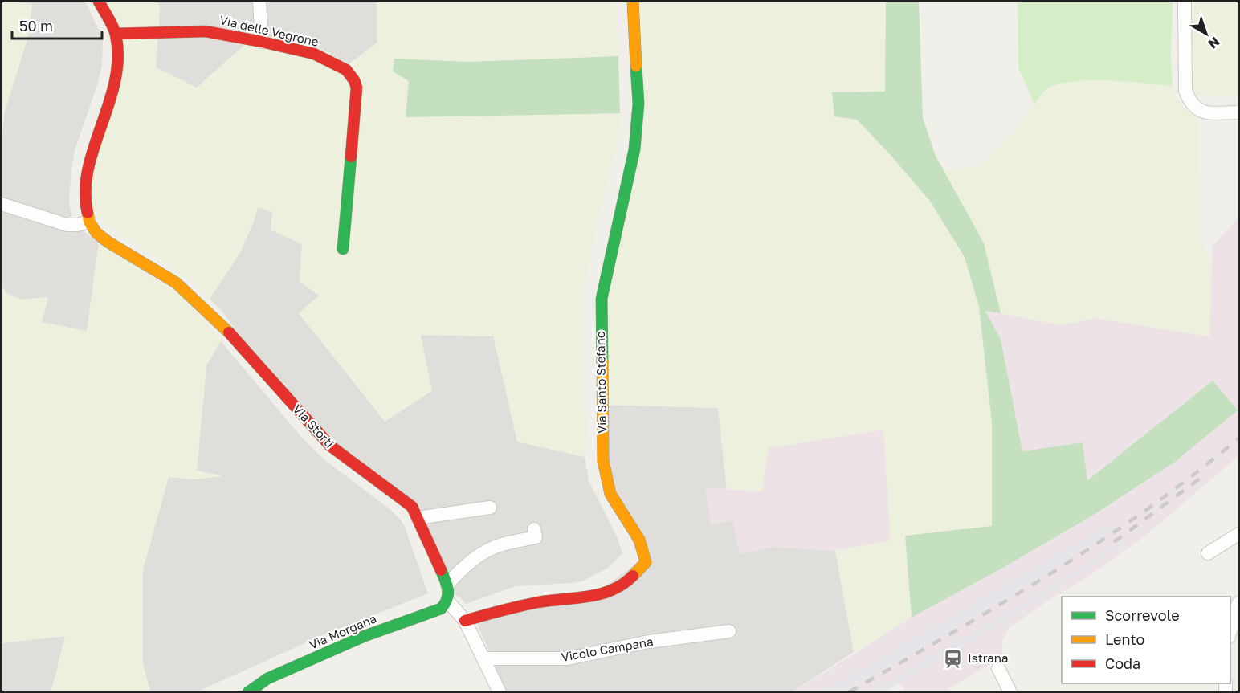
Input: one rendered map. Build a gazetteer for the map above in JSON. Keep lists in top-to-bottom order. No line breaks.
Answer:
{"streets":{"street":["Via delle Vegrone","Via Santo Stefano","Via Storti","Via Morgana","Vicolo Campana"]},"crossings":[["Via Storti","Via Morgana"]],"places":{"station":["Istrana"]},"legend":["Scorrevole","Lento","Coda"],"scale_bar":"50 m","north":"bottom right"}
